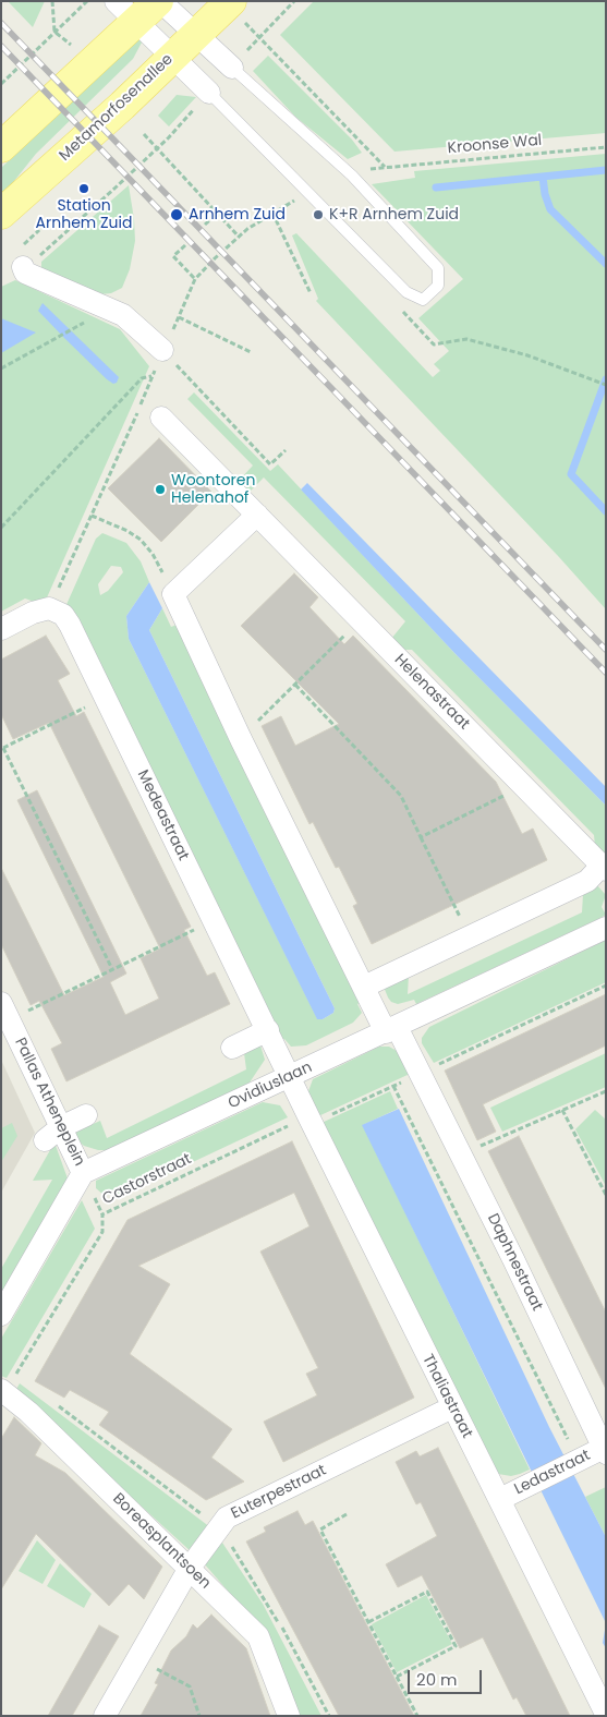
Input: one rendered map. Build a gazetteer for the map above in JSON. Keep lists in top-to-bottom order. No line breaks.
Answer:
{"streets":{"main road":["Metamorfosenallee"],"street":["Helenastraat","Medeastraat","Ovidiuslaan","Pallas Atheneplein","Daphnestraat","Thaliastraat","Ledastraat","Euterpestraat","Boreasplantsoen"],"path":["Kroonse Wal","Castorstraat"]},"crossings":[["Medeastraat","Ovidiuslaan"],["Medeastraat","Thaliastraat"],["Ovidiuslaan","Pallas Atheneplein"],["Ovidiuslaan","Daphnestraat"],["Ovidiuslaan","Thaliastraat"],["Castorstraat","Thaliastraat"],["Castorstraat","Boreasplantsoen"],["Daphnestraat","Ledastraat"],["Thaliastraat","Ledastraat"],["Thaliastraat","Euterpestraat"],["Euterpestraat","Boreasplantsoen"]],"places":["Station Arnhem Zuid","Arnhem Zuid","K+R Arnhem Zuid","Woontoren Helenahof"],"scale_bar":"20 m"}
